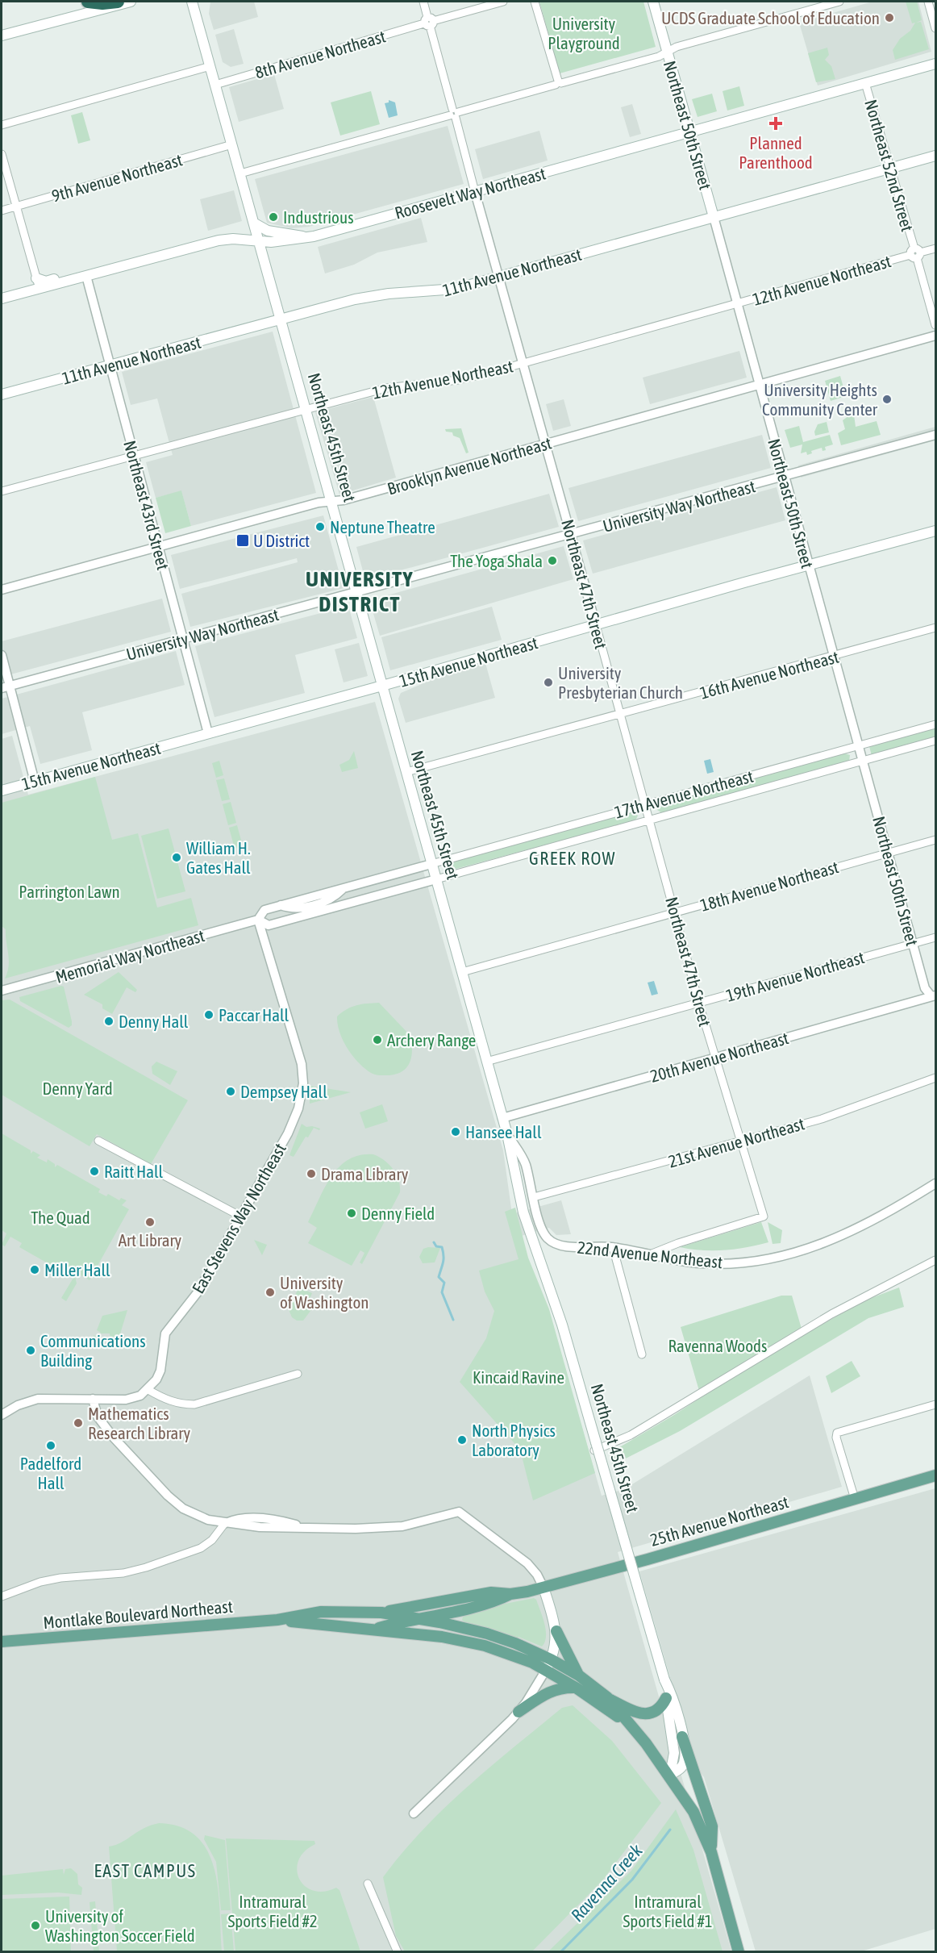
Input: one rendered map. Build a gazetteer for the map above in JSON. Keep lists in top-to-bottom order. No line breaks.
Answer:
{"streets":{"main road":["Northeast 50th Street","Roosevelt Way Northeast","11th Avenue Northeast","Northeast 45th Street","15th Avenue Northeast","25th Avenue Northeast","Montlake Boulevard Northeast"],"street":["8th Avenue Northeast","Northeast 52nd Street","9th Avenue Northeast","12th Avenue Northeast","Brooklyn Avenue Northeast","Northeast 43rd Street","University Way Northeast","Northeast 47th Street","16th Avenue Northeast","17th Avenue Northeast","18th Avenue Northeast","Memorial Way Northeast","19th Avenue Northeast","20th Avenue Northeast","21st Avenue Northeast","East Stevens Way Northeast","22nd Avenue Northeast"]},"crossings":[["8th Avenue Northeast","Northeast 45th Street"],["8th Avenue Northeast","Northeast 47th Street"],["Northeast 50th Street","Roosevelt Way Northeast"],["Northeast 50th Street","11th Avenue Northeast"],["Northeast 50th Street","12th Avenue Northeast"],["Northeast 50th Street","Brooklyn Avenue Northeast"],["Northeast 50th Street","University Way Northeast"],["Northeast 50th Street","15th Avenue Northeast"],["Northeast 50th Street","16th Avenue Northeast"],["Northeast 50th Street","17th Avenue Northeast"],["Northeast 50th Street","18th Avenue Northeast"],["Northeast 50th Street","19th Avenue Northeast"],["Northeast 50th Street","20th Avenue Northeast"],["Northeast 52nd Street","Roosevelt Way Northeast"],["Northeast 52nd Street","11th Avenue Northeast"],["Northeast 52nd Street","12th Avenue Northeast"],["9th Avenue Northeast","Northeast 45th Street"],["Roosevelt Way Northeast","Northeast 45th Street"],["Roosevelt Way Northeast","Northeast 43rd Street"],["Roosevelt Way Northeast","Northeast 47th Street"],["11th Avenue Northeast","Northeast 45th Street"],["11th Avenue Northeast","Northeast 43rd Street"],["11th Avenue Northeast","Northeast 47th Street"],["12th Avenue Northeast","Northeast 45th Street"],["12th Avenue Northeast","Northeast 43rd Street"],["12th Avenue Northeast","Northeast 47th Street"],["Northeast 45th Street","Brooklyn Avenue Northeast"],["Northeast 45th Street","University Way Northeast"],["Northeast 45th Street","15th Avenue Northeast"],["Northeast 45th Street","16th Avenue Northeast"],["Northeast 45th Street","17th Avenue Northeast"],["Northeast 45th Street","18th Avenue Northeast"],["Northeast 45th Street","Memorial Way Northeast"],["Northeast 45th Street","19th Avenue Northeast"],["Northeast 45th Street","20th Avenue Northeast"],["Northeast 45th Street","21st Avenue Northeast"],["Northeast 45th Street","22nd Avenue Northeast"],["Northeast 45th Street","Montlake Boulevard Northeast"],["Brooklyn Avenue Northeast","Northeast 43rd Street"],["Brooklyn Avenue Northeast","Northeast 47th Street"],["Northeast 43rd Street","University Way Northeast"],["Northeast 43rd Street","15th Avenue Northeast"],["University Way Northeast","Northeast 47th Street"],["Northeast 47th Street","15th Avenue Northeast"],["Northeast 47th Street","16th Avenue Northeast"],["Northeast 47th Street","17th Avenue Northeast"],["Northeast 47th Street","18th Avenue Northeast"],["Northeast 47th Street","19th Avenue Northeast"],["Northeast 47th Street","20th Avenue Northeast"],["Northeast 47th Street","21st Avenue Northeast"],["Northeast 47th Street","22nd Avenue Northeast"],["17th Avenue Northeast","Memorial Way Northeast"],["Memorial Way Northeast","East Stevens Way Northeast"],["25th Avenue Northeast","Montlake Boulevard Northeast"]],"districts":["UNIVERSITY DISTRICT","GREEK ROW","EAST CAMPUS"],"water":["Ravenna Creek"],"parks":["University Playground","Parrington Lawn","Denny Yard","The Quad","Ravenna Woods","Kincaid Ravine","Intramural Sports Field #2","Intramural Sports Field #1"],"places":{"other":["UCDS Graduate School of Education","Industrious","University Heights Community Center","Neptune Theatre","The Yoga Shala","University Presbyterian Church","William H. Gates Hall","Paccar Hall","Denny Hall","Archery Range","Dempsey Hall","Hansee Hall","Raitt Hall","Drama Library","Denny Field","Art Library","Miller Hall","University of Washington","Communications Building","Mathematics Research Library","North Physics Laboratory","Padelford Hall","University of Washington Soccer Field"],"health":["Planned Parenthood"],"transit":["U District"]}}
